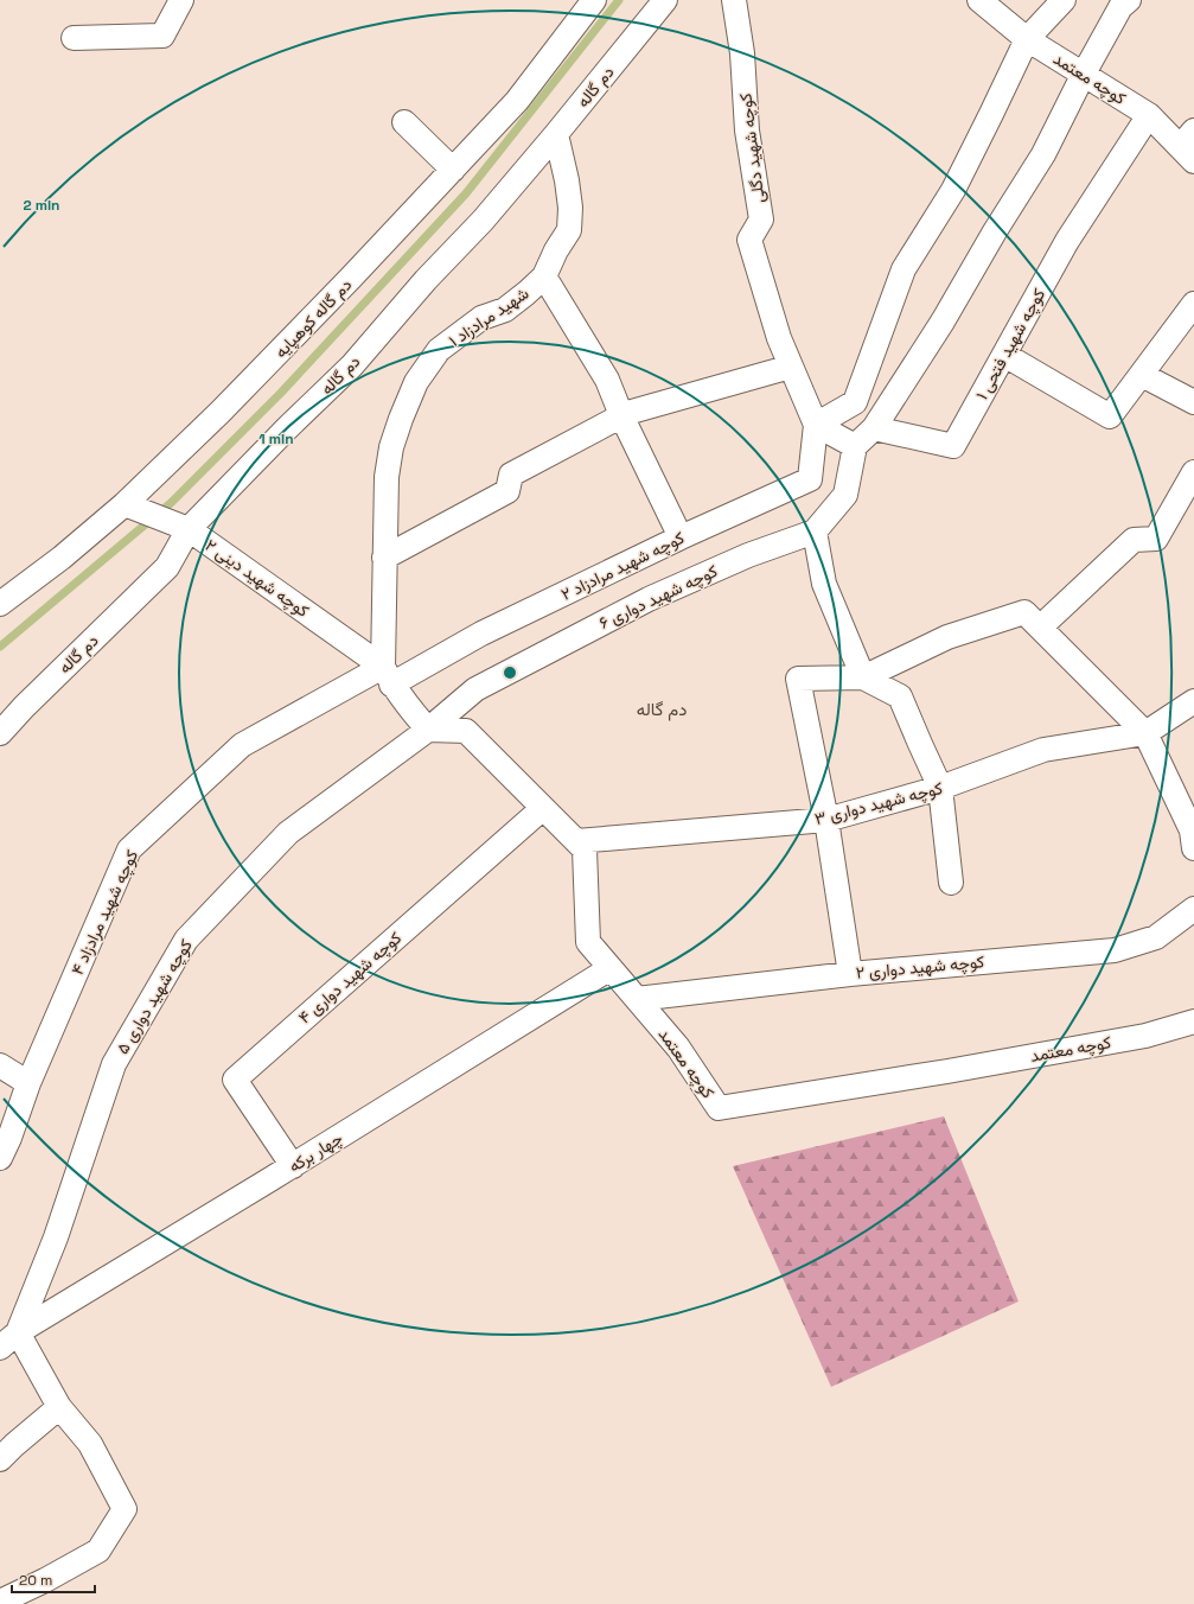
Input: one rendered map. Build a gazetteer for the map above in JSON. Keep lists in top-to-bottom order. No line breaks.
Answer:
{"streets":{"street":["کوچه معتمد","دم گاله","کوچه شهید دگلی","شهید مرادزاد ۱","دم گاله کوهپایه","کوچه شهید فتحی ۱","کوچه شهید مرادزاد ۲","کوچه شهید دینی ۲","کوچه شهید دواری ۶","کوچه شهید دواری ۳","کوچه شهید مرادزاد ۴","کوچه شهید دواری ۲","کوچه شهید دواری ۴","کوچه شهید دواری ۵","چهار برکه"]},"crossings":[["کوچه معتمد","کوچه شهید فتحی ۱"],["کوچه معتمد","کوچه شهید دینی ۲"],["کوچه معتمد","کوچه شهید دواری ۶"],["کوچه معتمد","کوچه شهید دواری ۳"],["کوچه معتمد","کوچه شهید دواری ۲"],["کوچه معتمد","کوچه شهید دواری ۴"],["کوچه معتمد","کوچه شهید دواری ۵"],["کوچه معتمد","چهار برکه"],["دم گاله","شهید مرادزاد ۱"],["دم گاله","کوچه شهید دینی ۲"],["کوچه شهید دگلی","کوچه شهید مرادزاد ۲"],["شهید مرادزاد ۱","کوچه شهید مرادزاد ۲"],["شهید مرادزاد ۱","کوچه شهید دینی ۲"],["شهید مرادزاد ۱","کوچه شهید مرادزاد ۴"],["دم گاله کوهپایه","کوچه شهید دینی ۲"],["کوچه شهید مرادزاد ۲","کوچه شهید دینی ۲"],["کوچه شهید مرادزاد ۲","کوچه شهید مرادزاد ۴"],["کوچه شهید دینی ۲","کوچه شهید دواری ۶"],["کوچه شهید دینی ۲","کوچه شهید مرادزاد ۴"],["کوچه شهید دینی ۲","کوچه شهید دواری ۵"],["کوچه شهید دواری ۶","کوچه شهید دواری ۵"],["کوچه شهید دواری ۴","چهار برکه"],["کوچه شهید دواری ۵","چهار برکه"]],"districts":["دم گاله"],"scale_bar":"20 m","rings":["2 min","1 min"]}
